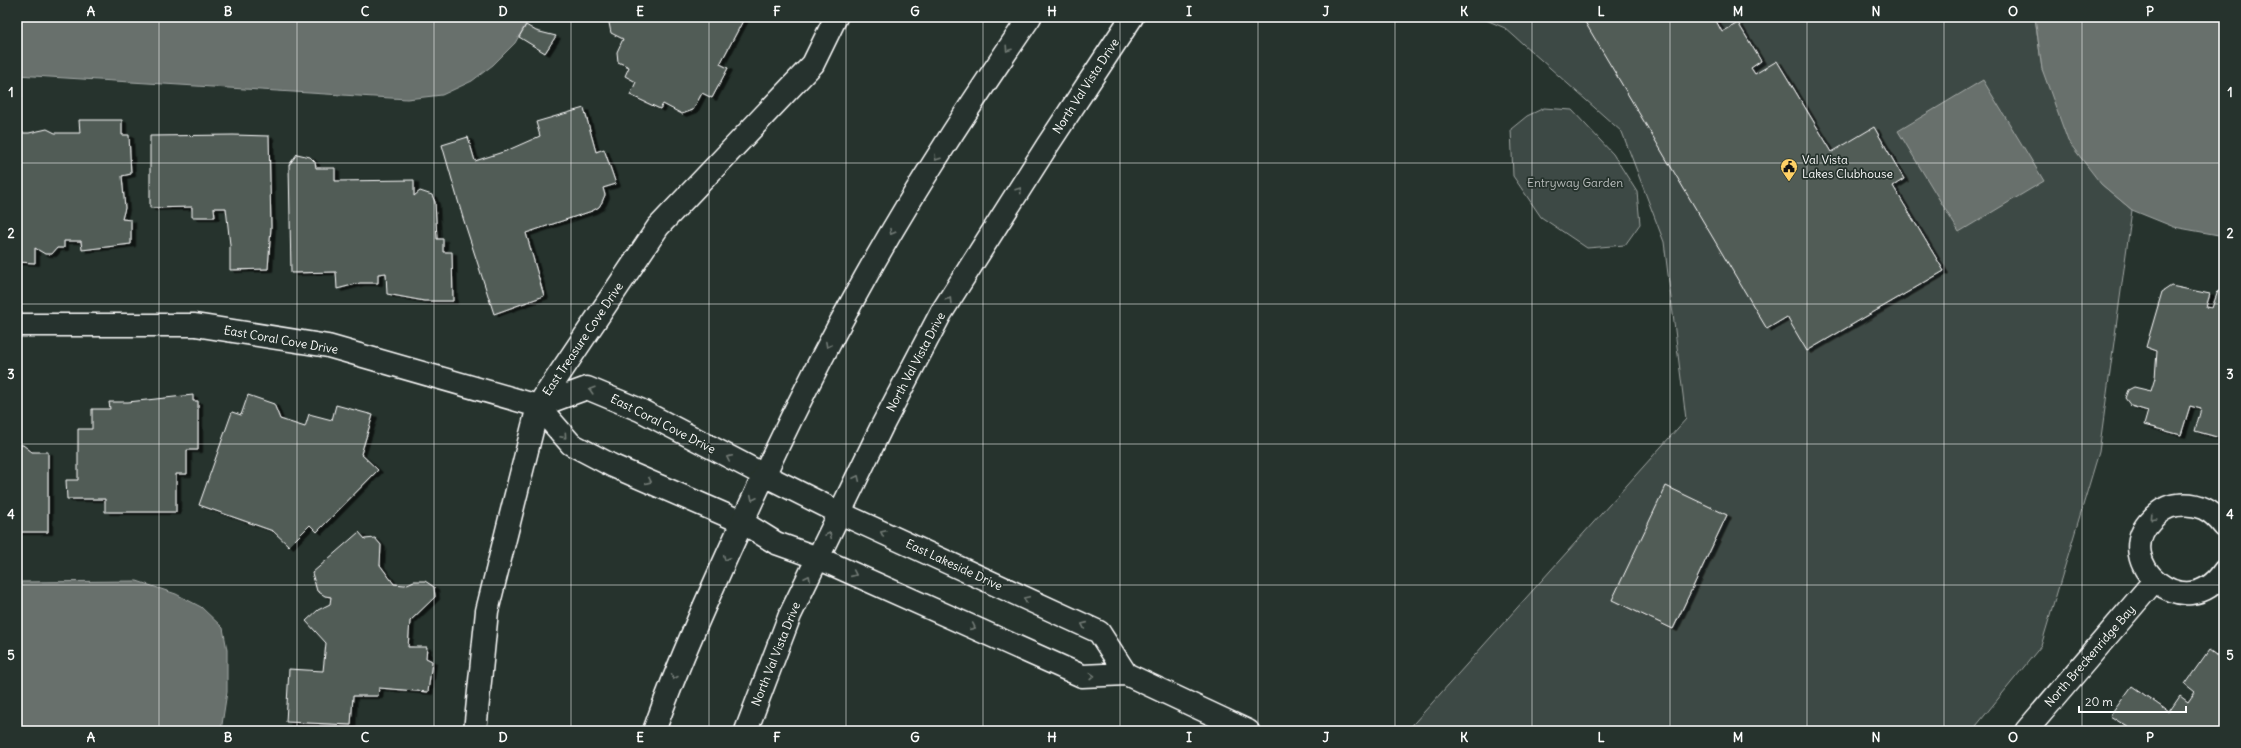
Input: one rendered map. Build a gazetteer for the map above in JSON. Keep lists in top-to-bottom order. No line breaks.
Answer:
{"streets":{"street":["North Val Vista Drive","East Treasure Cove Drive","East Coral Cove Drive","East Lakeside Drive","North Breckenridge Bay"]},"crossings":[["North Val Vista Drive","East Lakeside Drive"],["East Treasure Cove Drive","East Coral Cove Drive"],["East Coral Cove Drive","East Lakeside Drive"]],"parks":["Entryway Garden"],"places":{"public building":["Val Vista Lakes Clubhouse"]},"scale_bar":"20 m","grid":{"columns":["A","B","C","D","E","F","G","H","I","J","K","L","M","N","O","P"],"rows":["1","2","3","4","5"]}}
